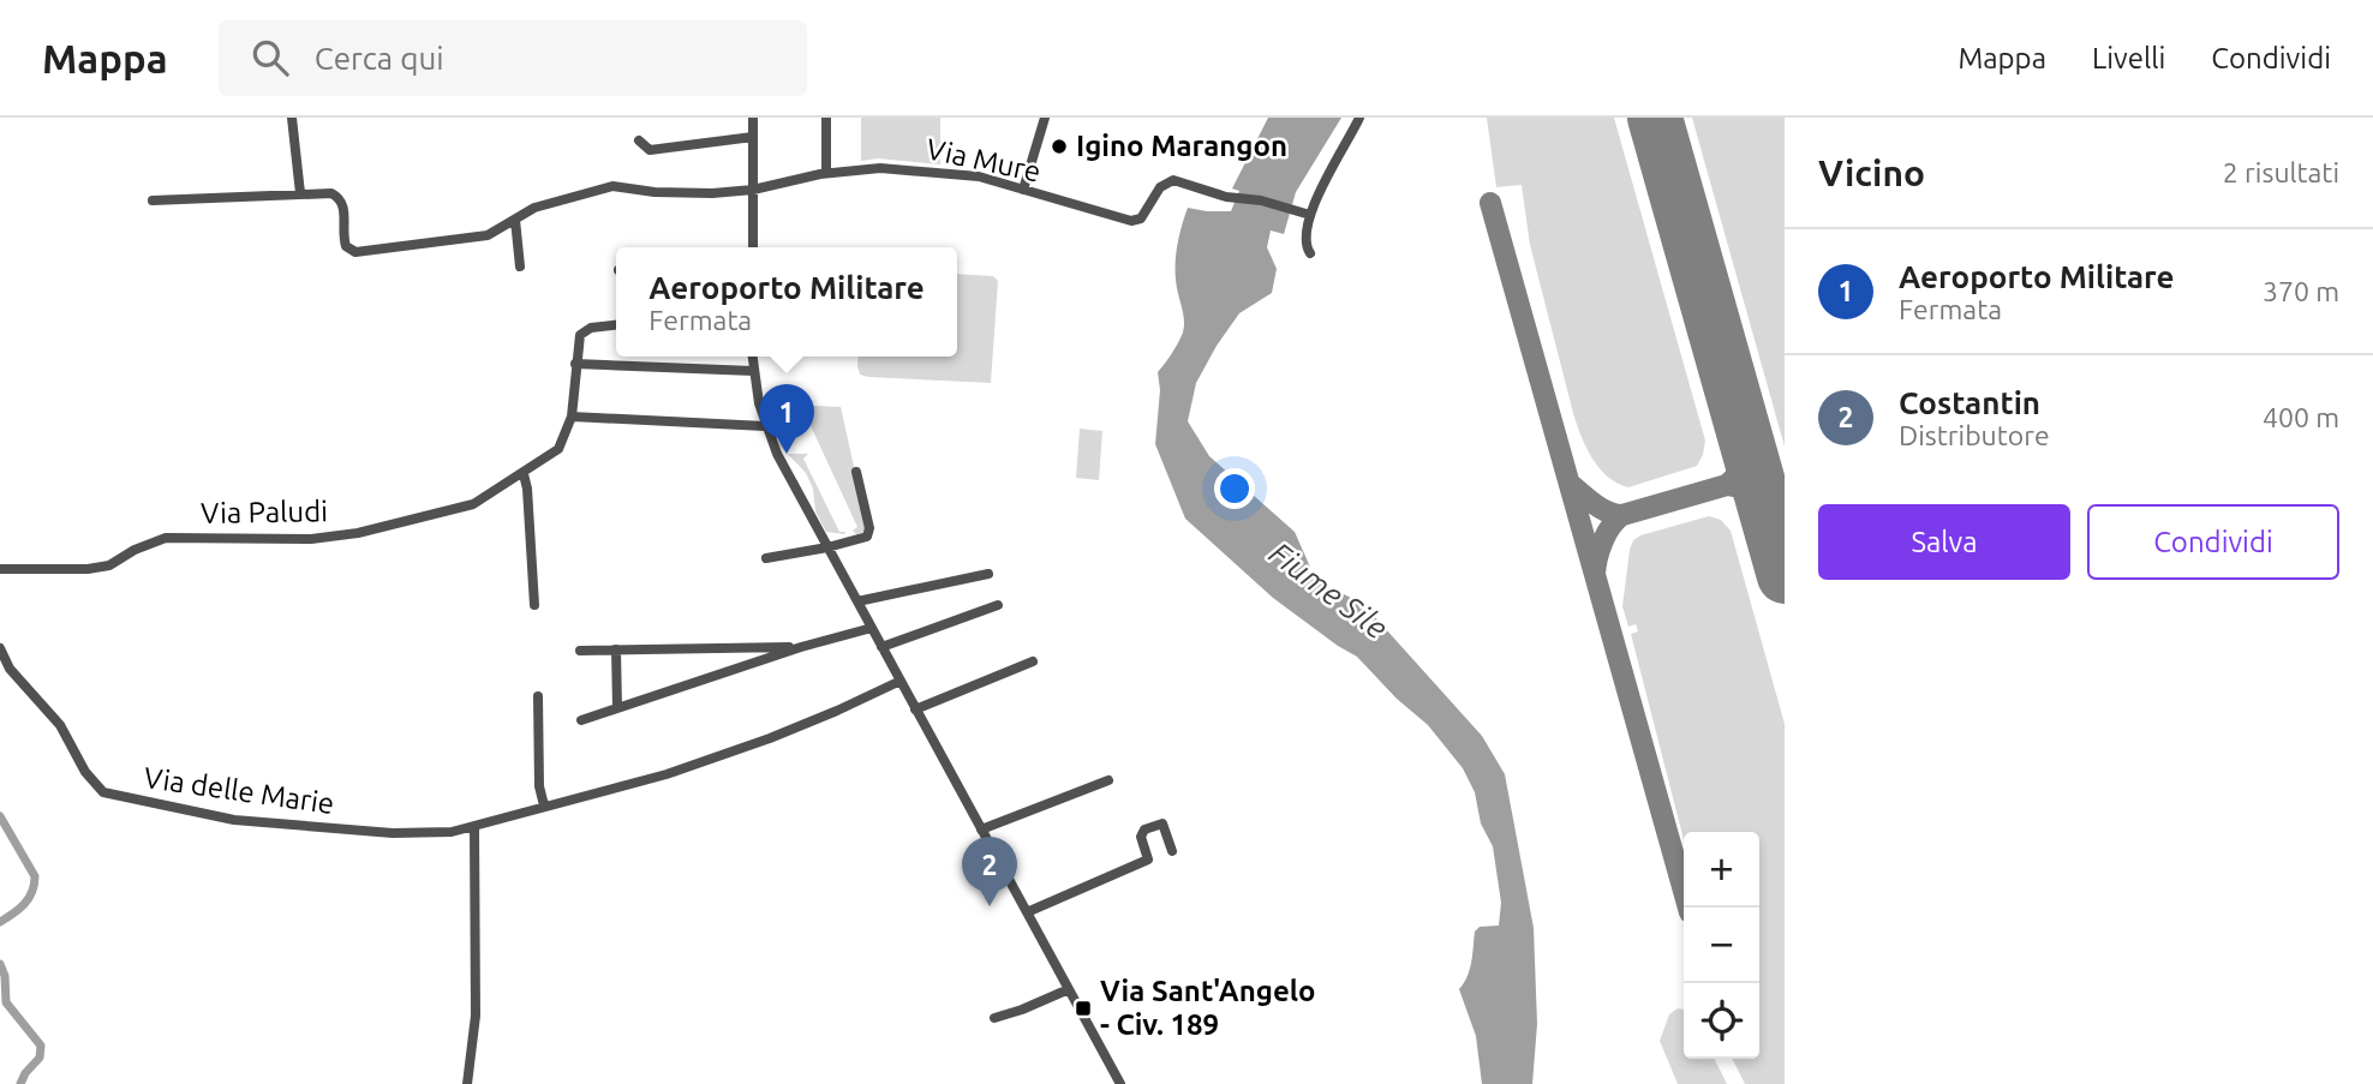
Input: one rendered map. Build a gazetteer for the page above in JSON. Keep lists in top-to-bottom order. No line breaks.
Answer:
{"streets":{"street":["Via Mure","Via Paludi","Via delle Marie"]},"water":["Fiume Sile"],"places":{"other":["Igino Marangon"],"transit":["Via Sant'Angelo - Civ. 189"]},"page":{"header":"Mappa","search":"Cerca qui","nav":["Mappa","Livelli","Condividi"],"heading":["Vicino","2 risultati"],"list":[{"mark":"1","name":"Aeroporto Militare","note":"Fermata","value":"370 m"},{"mark":"2","name":"Costantin","note":"Distributore","value":"400 m"}],"popup":["Aeroporto Militare","Fermata"],"pins":["1","2"],"buttons":["Salva","Condividi"],"map_buttons":["+","−"]}}
